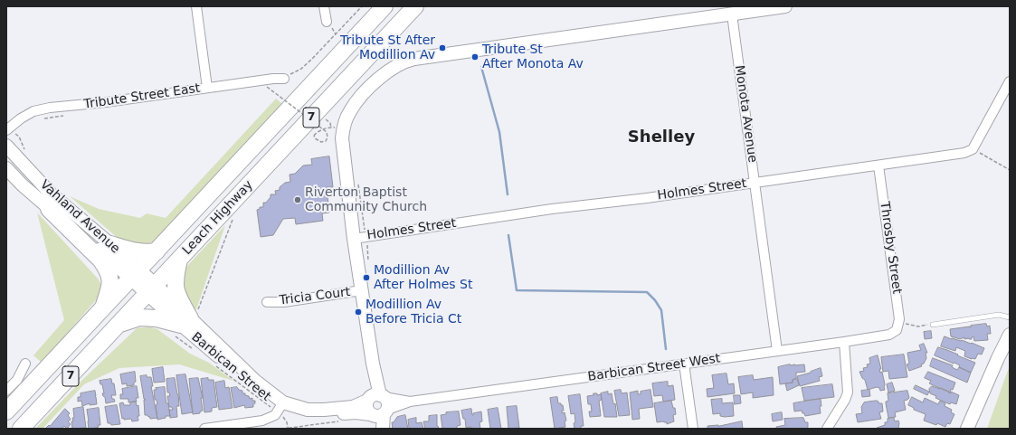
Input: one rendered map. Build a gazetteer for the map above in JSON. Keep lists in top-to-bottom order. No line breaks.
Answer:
{"streets":{"highway":["7","Leach Highway"],"street":["Tribute Street East","Monota Avenue","Holmes Street","Vahland Avenue","Throsby Street","Tricia Court","Barbican Street","Barbican Street West"]},"crossings":[["Monota Avenue","Holmes Street"],["Monota Avenue","Barbican Street West"],["Holmes Street","Throsby Street"],["Vahland Avenue","Leach Highway"],["Vahland Avenue","Barbican Street"],["Leach Highway","Barbican Street"],["Throsby Street","Barbican Street West"],["Barbican Street","Barbican Street West"]],"districts":["Shelley"],"places":["Tribute St After Modillion Av","Tribute St After Monota Av","Riverton Baptist Community Church","Modillion Av After Holmes St","Modillion Av Before Tricia Ct"]}
